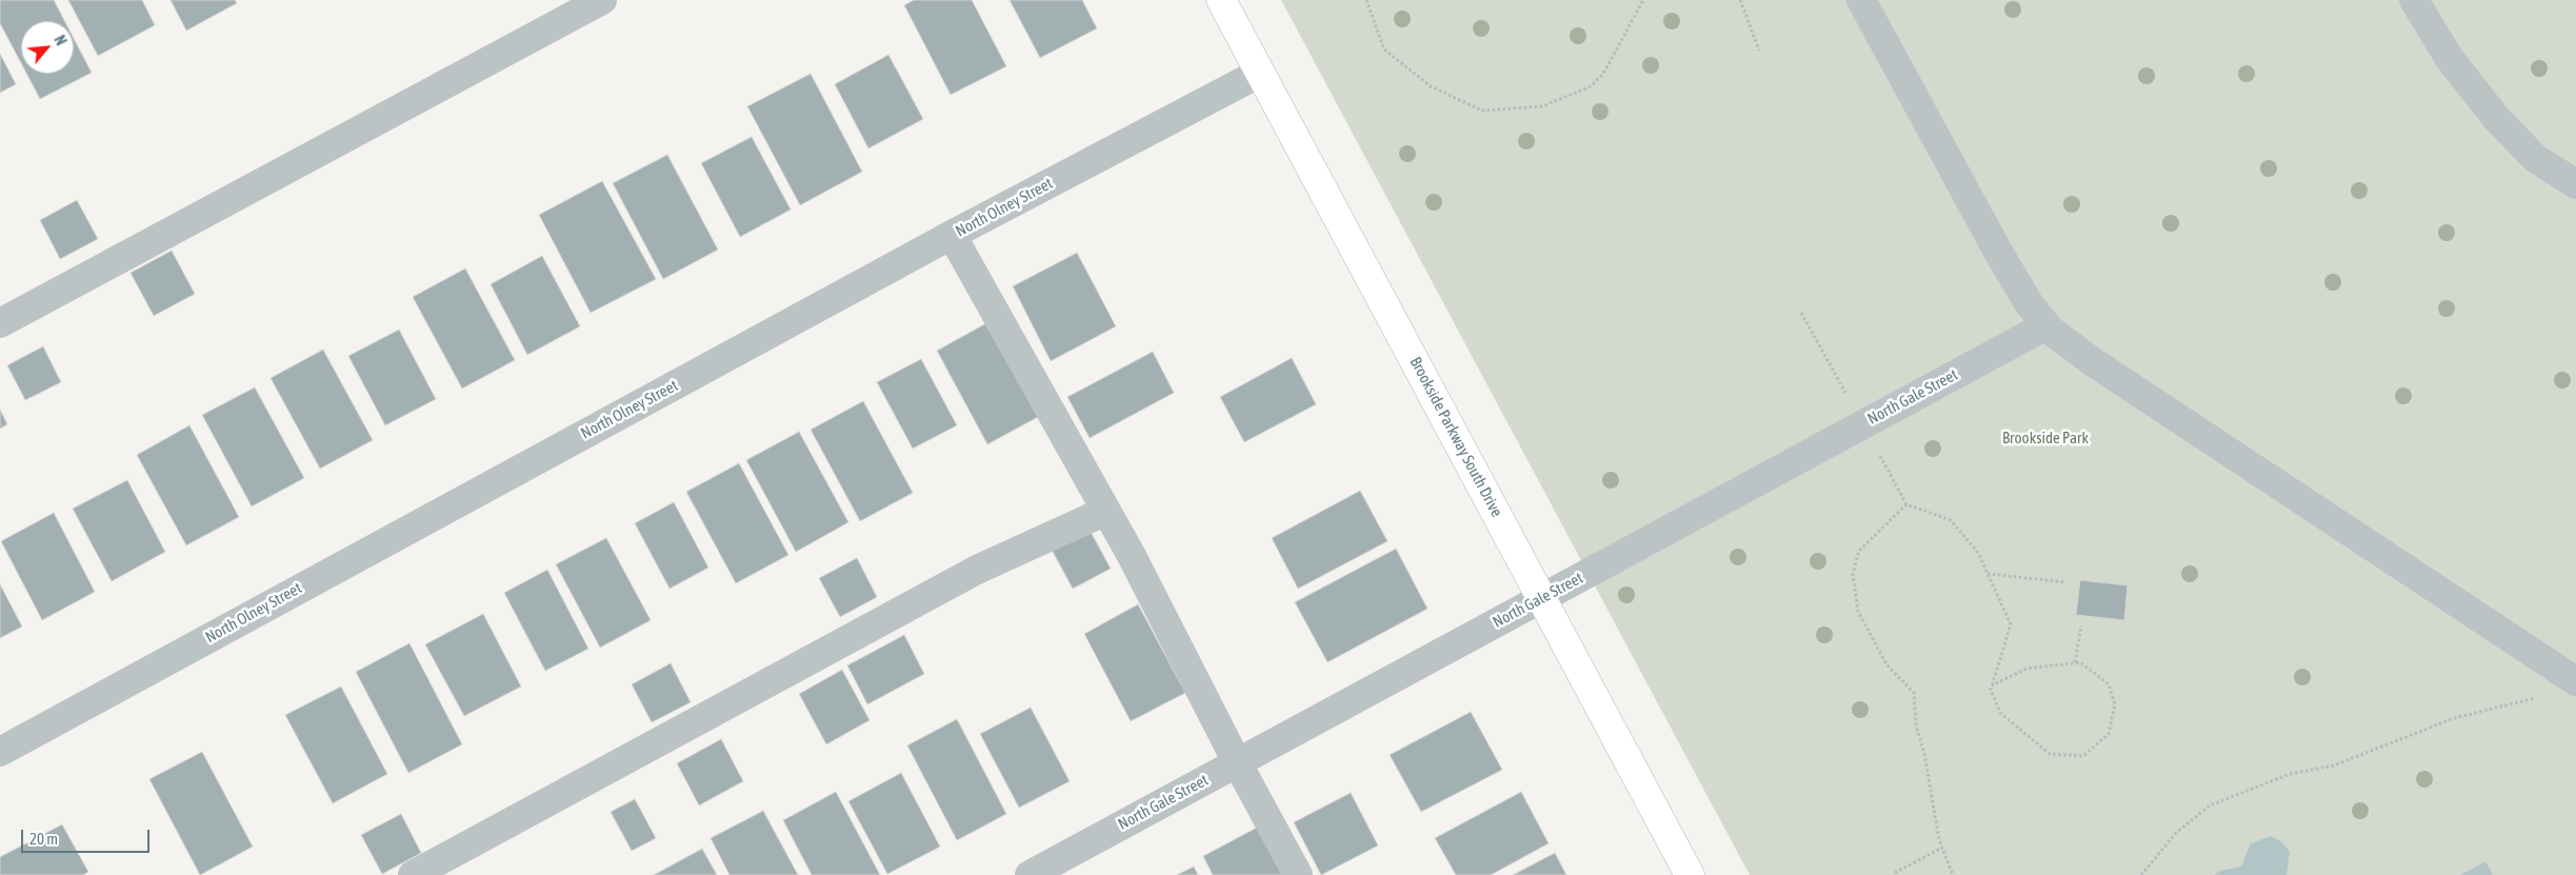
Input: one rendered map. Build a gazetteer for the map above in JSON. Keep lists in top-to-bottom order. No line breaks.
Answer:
{"streets":{"main road":["Brookside Parkway South Drive"],"street":["North Olney Street","North Gale Street"]},"crossings":[["North Olney Street","Brookside Parkway South Drive"],["North Gale Street","Brookside Parkway South Drive"]],"parks":["Brookside Park"],"scale_bar":"20 m","north":"top right"}
